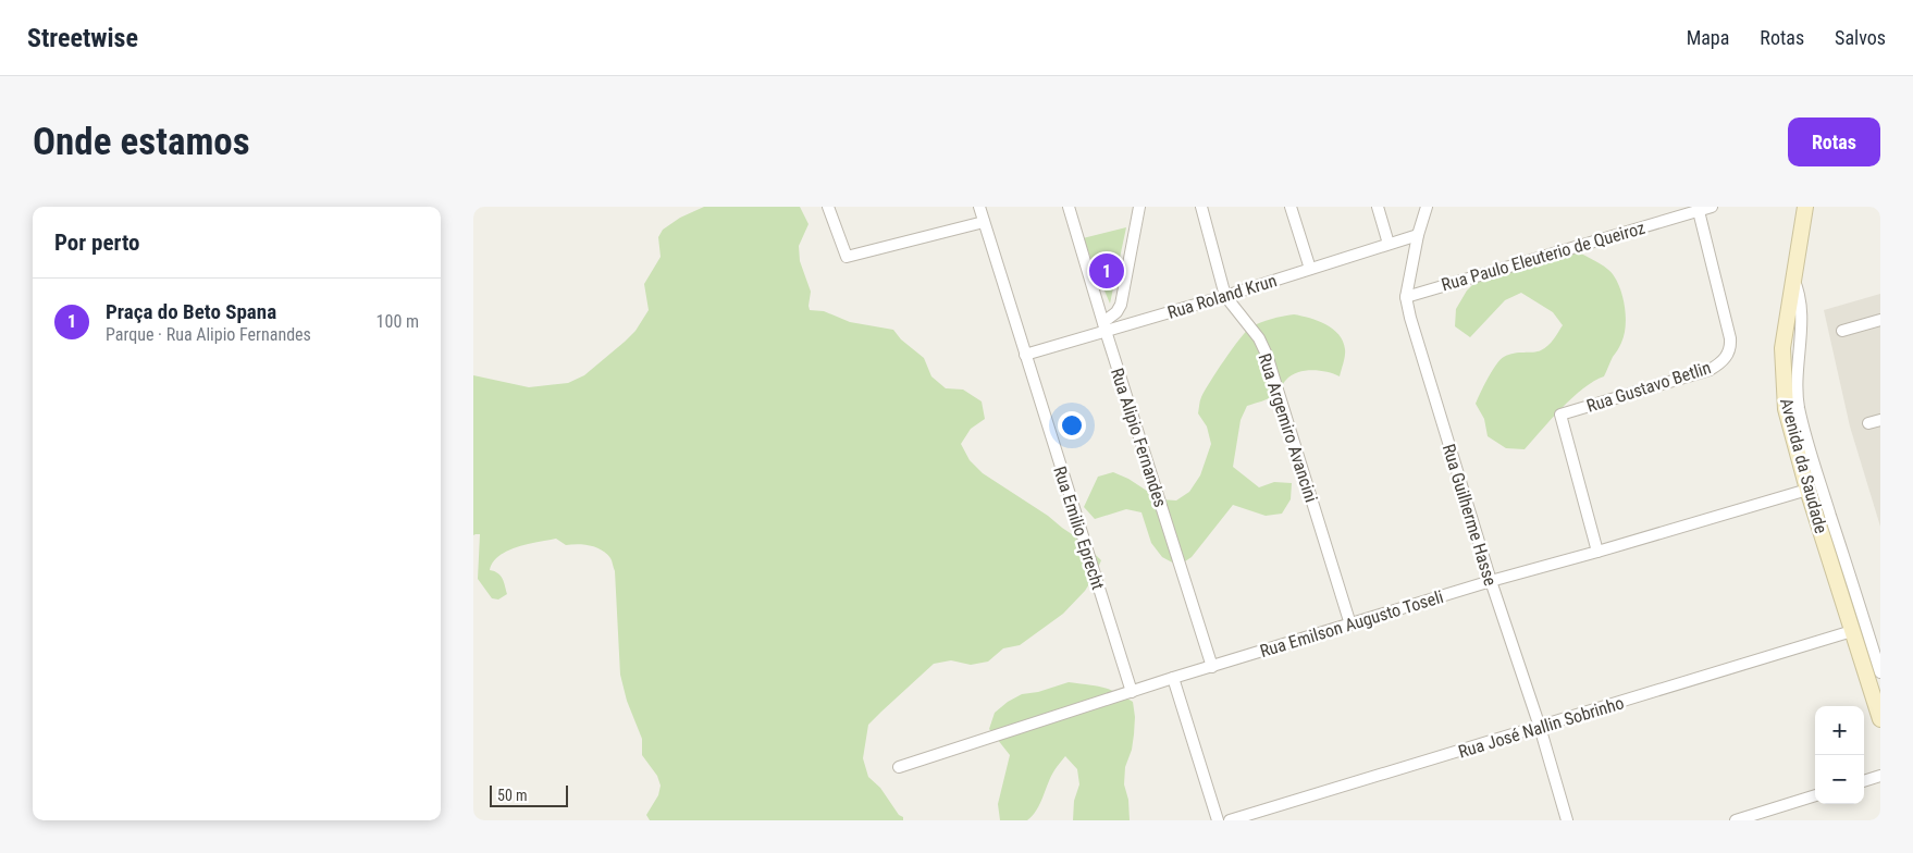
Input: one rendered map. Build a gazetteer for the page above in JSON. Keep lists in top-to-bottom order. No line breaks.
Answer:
{"streets":{"street":["Rua Paulo Eleuterio de Queiroz","Rua Roland Krun","Rua Gustavo Betlin","Rua Argemiro Avancini","Rua Alipio Fernandes","Avenida da Saudade","Rua Guilherme Hasse","Rua Emilio Eprecht","Rua Emilson Augusto Toseli","Rua José Nallin Sobrinho"]},"crossings":[["Rua Paulo Eleuterio de Queiroz","Rua Gustavo Betlin"],["Rua Paulo Eleuterio de Queiroz","Rua Guilherme Hasse"],["Rua Roland Krun","Rua Argemiro Avancini"],["Rua Roland Krun","Rua Alipio Fernandes"],["Rua Roland Krun","Rua Guilherme Hasse"],["Rua Roland Krun","Rua Emilio Eprecht"],["Rua Gustavo Betlin","Rua Emilson Augusto Toseli"],["Rua Argemiro Avancini","Rua Emilson Augusto Toseli"],["Rua Alipio Fernandes","Rua Emilson Augusto Toseli"],["Avenida da Saudade","Rua Emilson Augusto Toseli"],["Avenida da Saudade","Rua José Nallin Sobrinho"],["Rua Guilherme Hasse","Rua Emilson Augusto Toseli"],["Rua Guilherme Hasse","Rua José Nallin Sobrinho"],["Rua Emilio Eprecht","Rua Emilson Augusto Toseli"]],"scale_bar":"50 m","page":{"header":"Streetwise","nav":["Mapa","Rotas","Salvos"],"buttons":"Rotas","title":"Onde estamos","heading":"Por perto","pins":"1","list":[{"mark":"1","name":"Praça do Beto Spana","note":"Parque · Rua Alipio Fernandes","value":"100 m"}],"map_buttons":["+","−"],"scale":"50 m"}}
